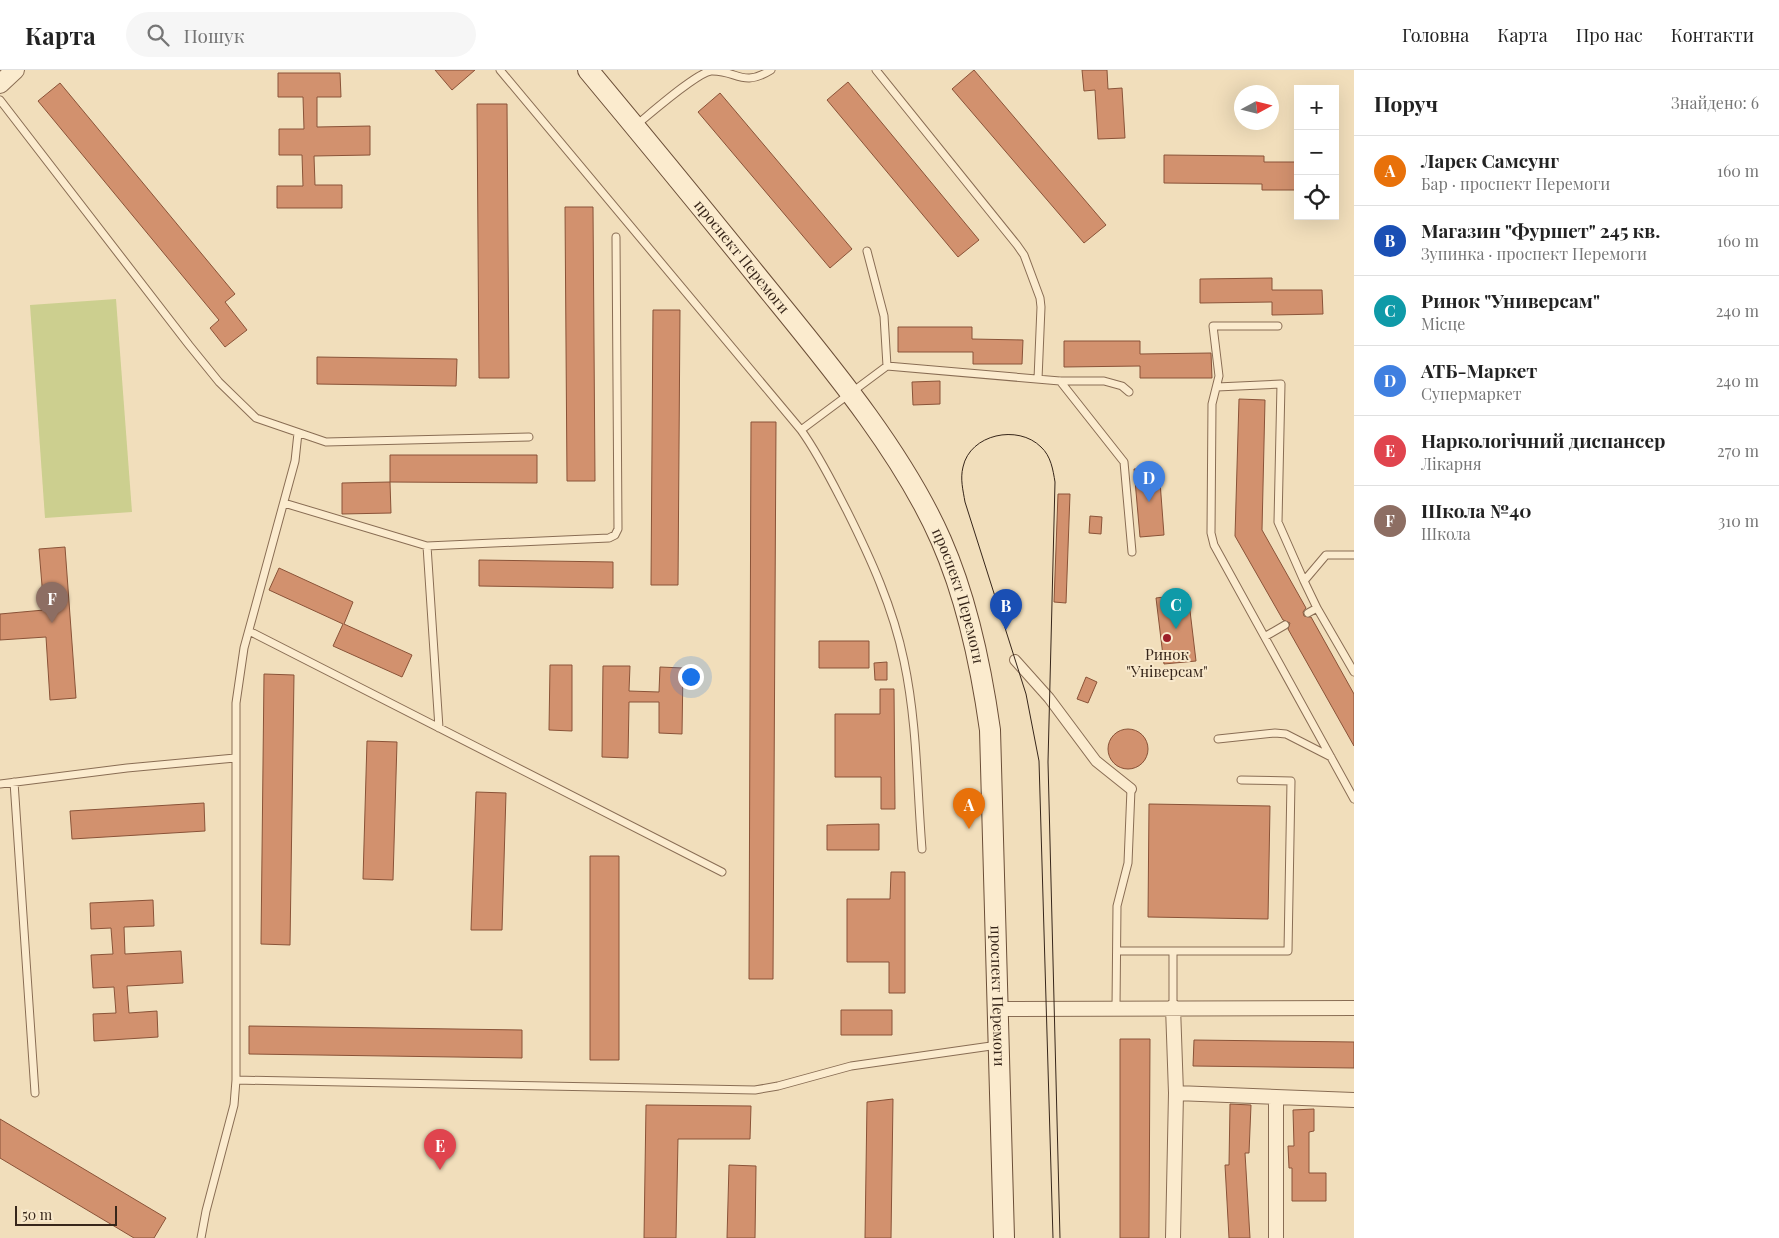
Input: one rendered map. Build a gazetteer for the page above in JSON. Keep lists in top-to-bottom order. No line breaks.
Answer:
{"streets":{"main road":["проспект Перемоги"]},"places":["Ринок \"Універсам\""],"scale_bar":"50 m","north":"right","page":{"header":"Карта","search":"Пошук","nav":["Головна","Карта","Про нас","Контакти"],"heading":["Поруч","Знайдено: 6"],"map_buttons":["+","−"],"list":[{"mark":"A","name":"Ларек Самсунг","note":"Бар · проспект Перемоги","value":"160 m"},{"mark":"B","name":"Магазин \"Фуршет\" 245 кв.","note":"Зупинка · проспект Перемоги","value":"160 m"},{"mark":"C","name":"Ринок \"Универсам\"","note":"Місце","value":"240 m"},{"mark":"D","name":"АТБ-Маркет","note":"Супермаркет","value":"240 m"},{"mark":"E","name":"Наркологічний диспансер","note":"Лікарня","value":"270 m"},{"mark":"F","name":"Школа №40","note":"Школа","value":"310 m"}],"pins":["D","F","C","B","A","E"],"scale":"50 m"}}
